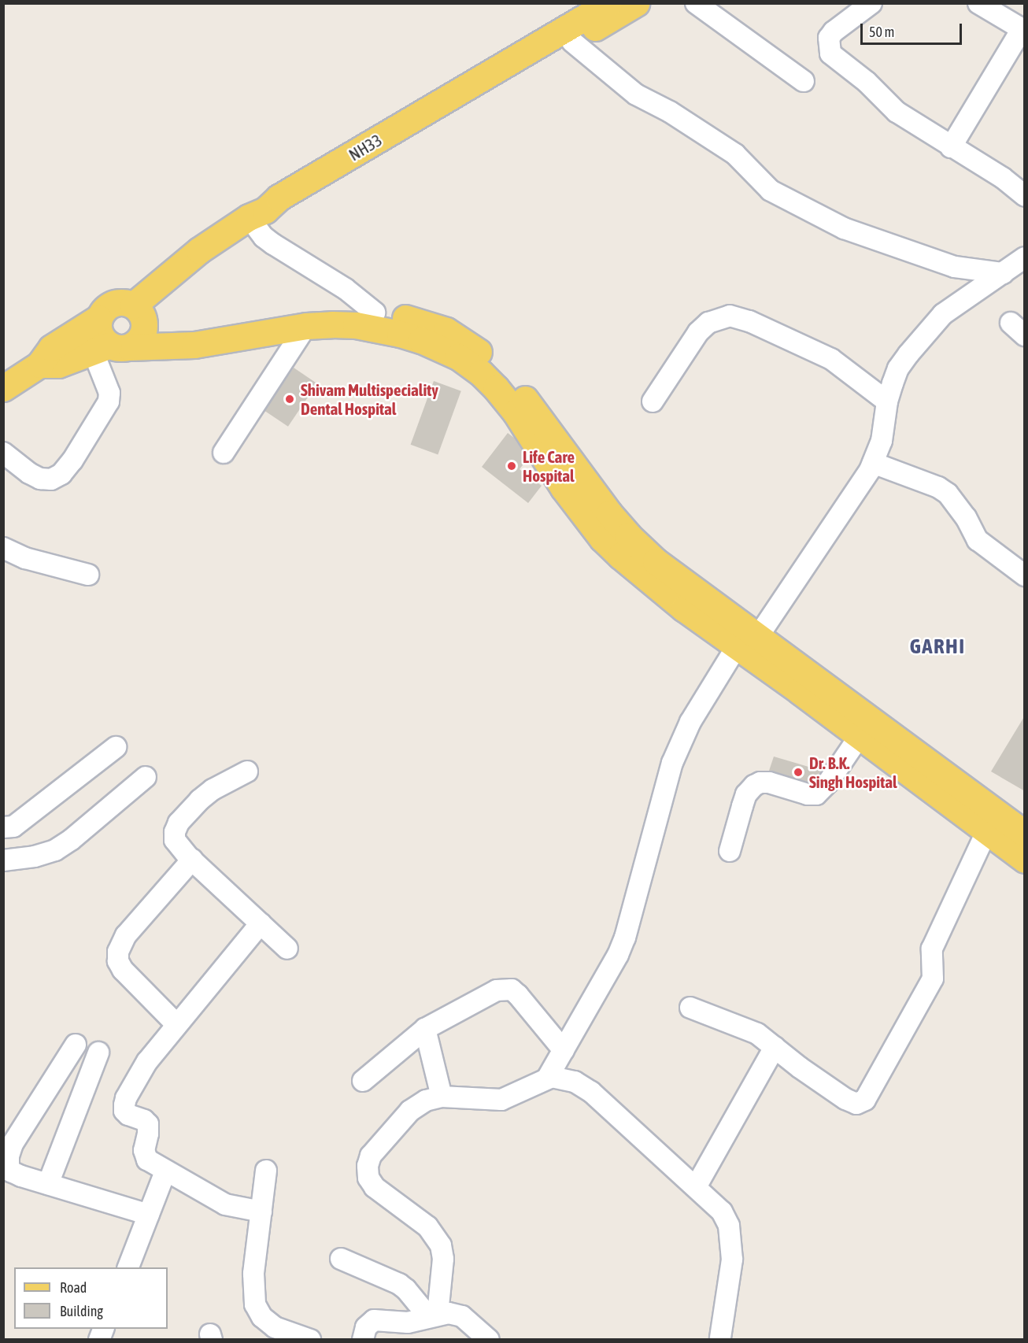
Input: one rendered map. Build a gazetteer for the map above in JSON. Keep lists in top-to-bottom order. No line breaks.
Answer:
{"streets":{"main road":["NH33"]},"districts":["GARHI"],"places":["Shivam Multispeciality Dental Hospital","Life Care Hospital","Dr. B.K. Singh Hospital"],"legend":["Road","Building"],"scale_bar":"50 m"}
